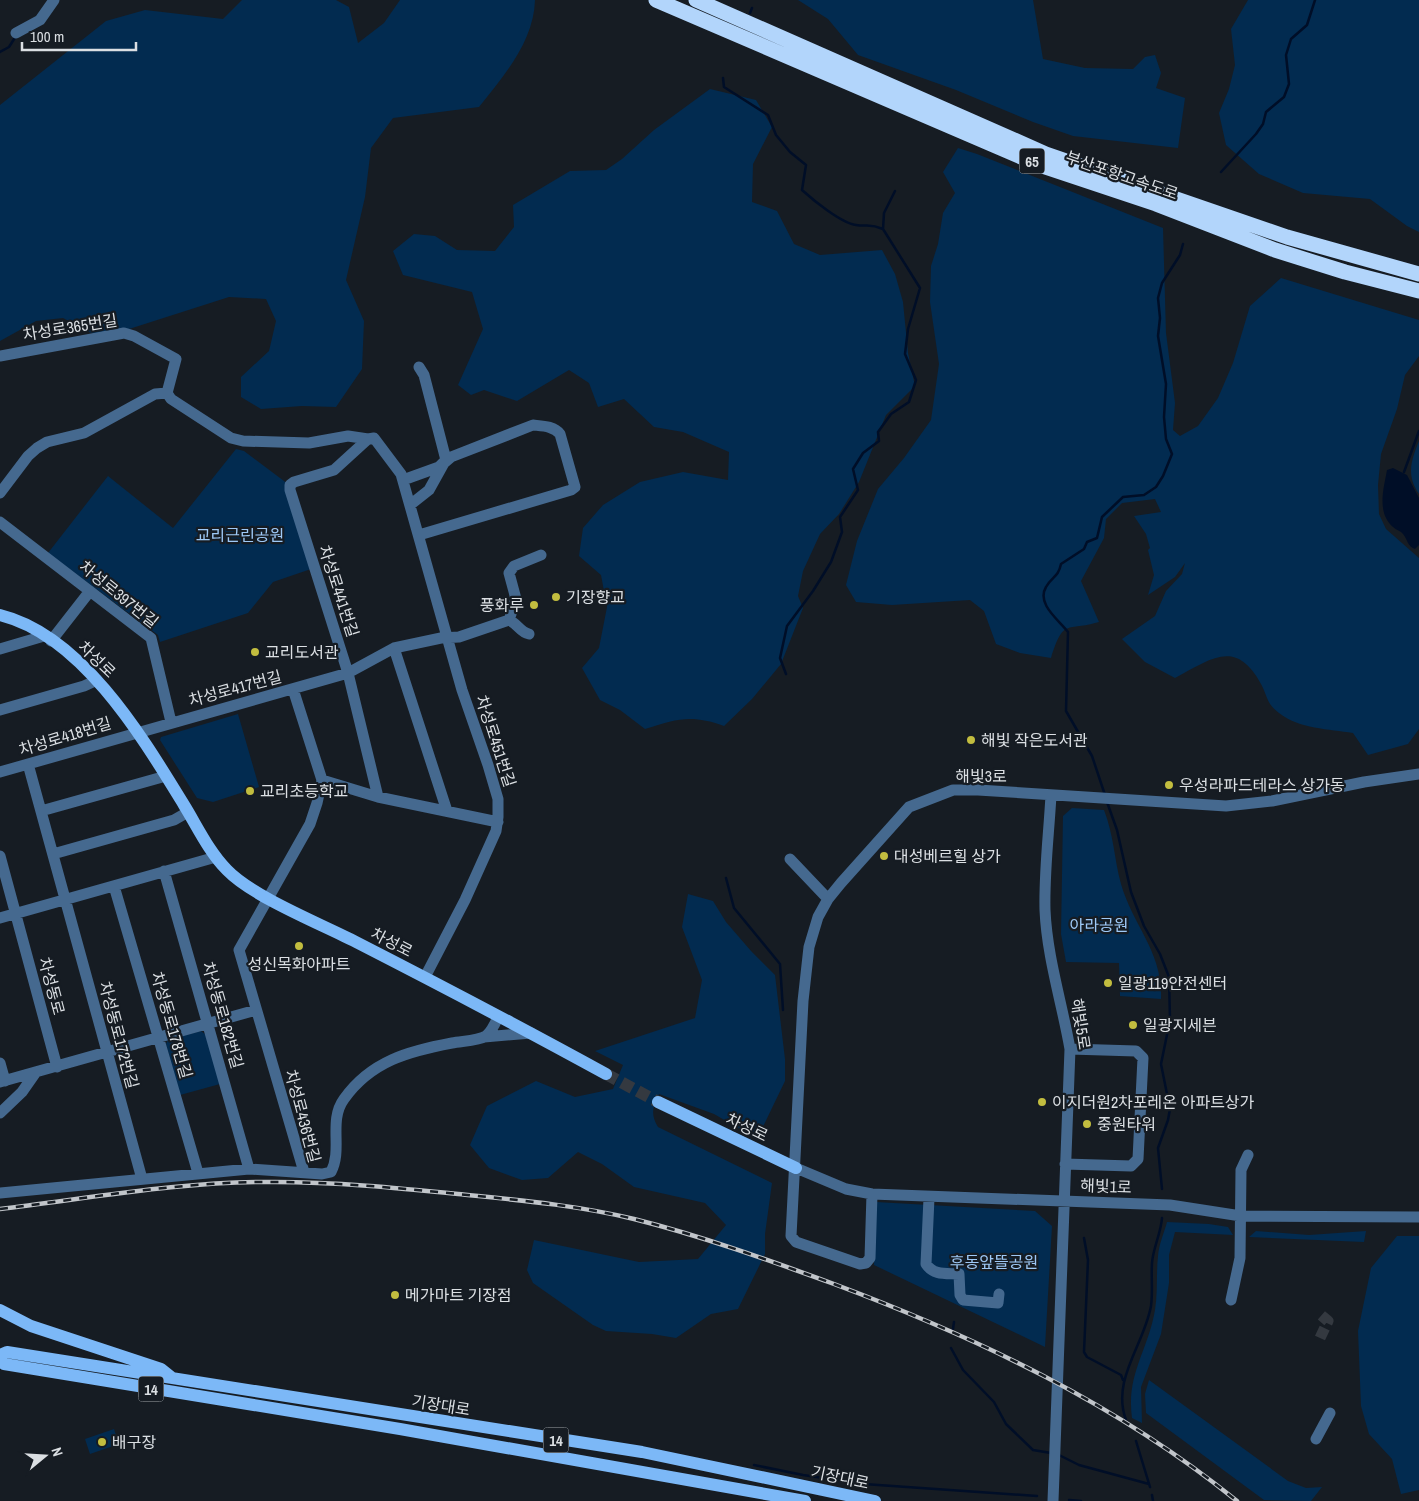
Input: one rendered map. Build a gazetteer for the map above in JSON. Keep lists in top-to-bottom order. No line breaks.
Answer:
{"streets":{"highway":["65","부산포항고속도로"],"main road":["차성로","14","기장대로"],"street":["차성로365번길","차성로441번길","차성로397번길","차성로417번길","차성로418번길","차성로451번길","해빛3로","차성동로","차성동로182번길","해빛5로","차성동로178번길","차성동로172번길","차성로436번길","해빛1로"]},"crossings":[["차성로441번길","차성로417번길"],["차성로441번길","차성로451번길"],["차성로397번길","차성로417번길"],["차성로","차성로417번길"],["차성로","차성로418번길"],["차성로","차성로451번길"],["차성로","해빛3로"],["차성로","차성로436번길"],["차성로","해빛1로"],["차성로417번길","차성로418번길"],["차성로417번길","차성로451번길"],["해빛3로","해빛5로"],["해빛3로","해빛1로"],["차성동로182번길","차성로436번길"],["해빛5로","해빛1로"],["차성동로178번길","차성로436번길"],["차성동로172번길","차성로436번길"]],"parks":["교리근린공원","아라공원","후동앞뜰공원"],"places":["기장향교","풍화루","교리도서관","해빛 작은도서관","우성라파드테라스 상가동","교리초등학교","대성베르힐 상가","성신목화아파트","일광119안전센터","일광지세븐","이지더원2차포레온 아파트상가","중원타워","메가마트 기장점","배구장"],"scale_bar":"100 m","north":"right"}
